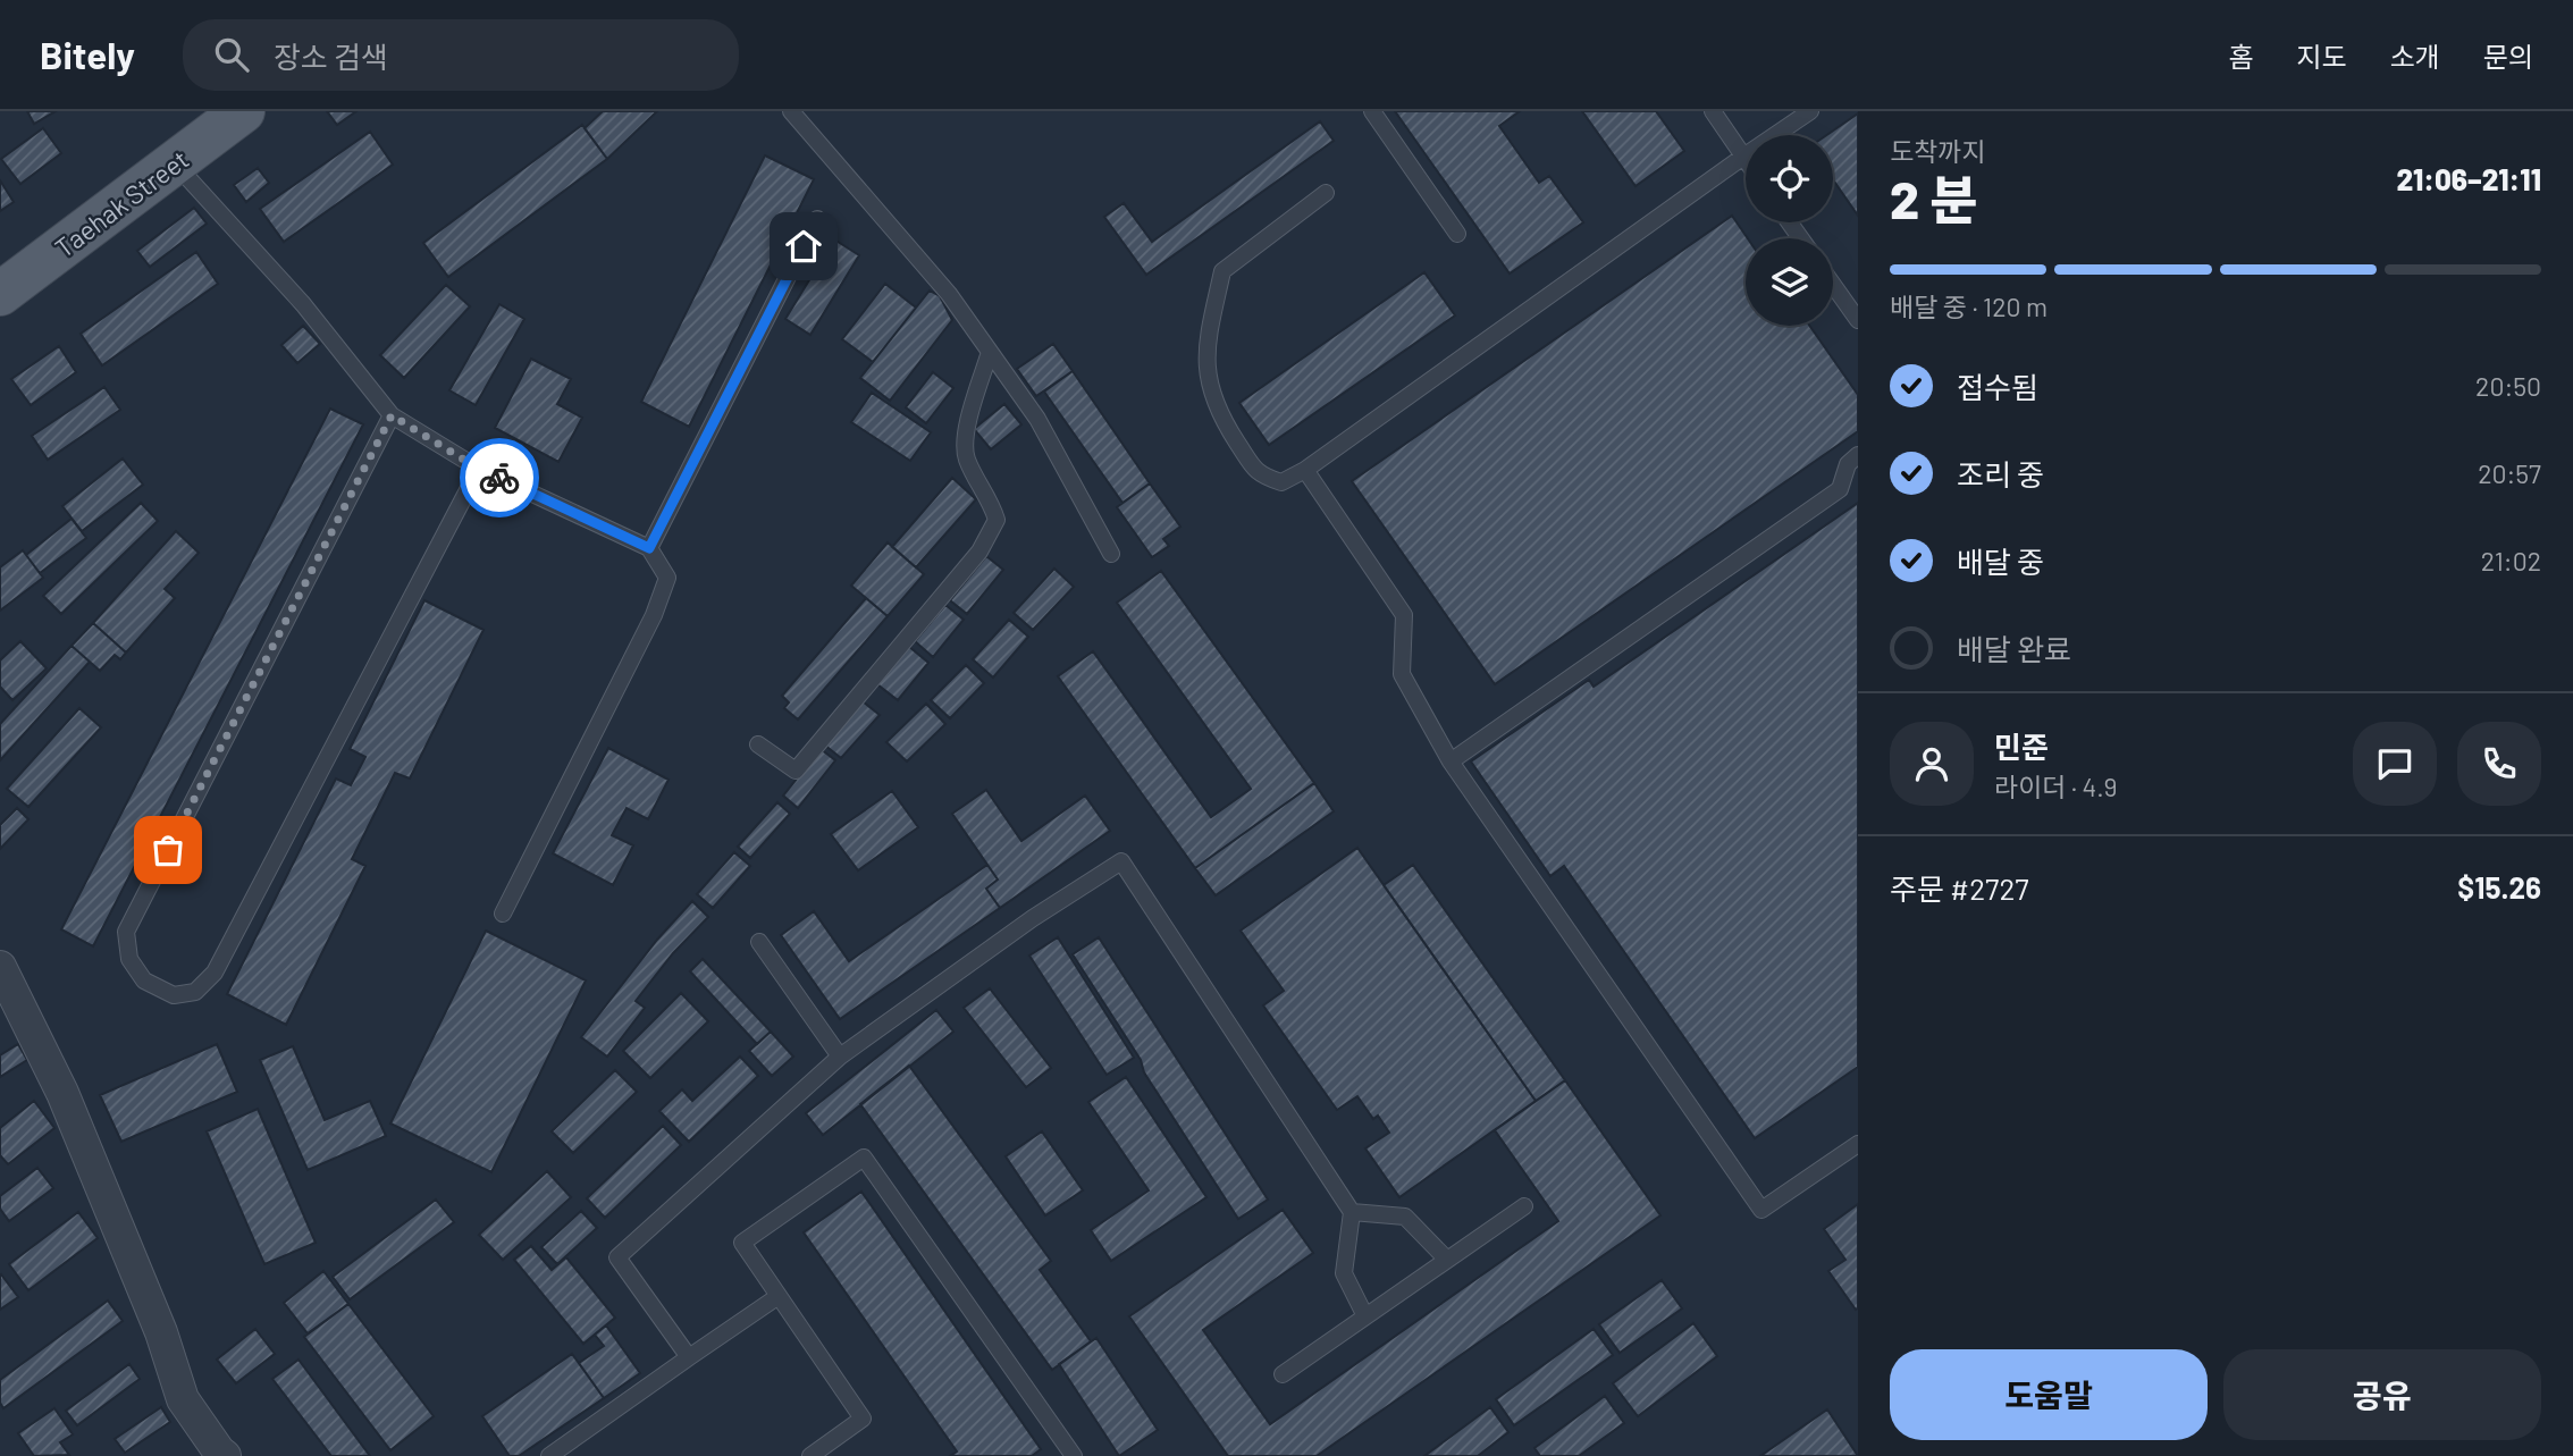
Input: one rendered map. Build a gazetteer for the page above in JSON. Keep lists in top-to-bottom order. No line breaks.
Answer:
{"streets":{"main road":["Taehak Street"]},"page":{"header":"Bitely","search":"장소 검색","nav":["홈","지도","소개","문의"],"heading":["2 분","도착까지","21:06–21:11"],"panel":["민준","라이더 · 4.9","주문 #2727","$15.26"],"bar":"배달 중 · 120 m","list":[["접수됨","20:50"],["조리 중","20:57"],["배달 중","21:02"],"배달 완료"],"buttons":["도움말","공유"]}}
